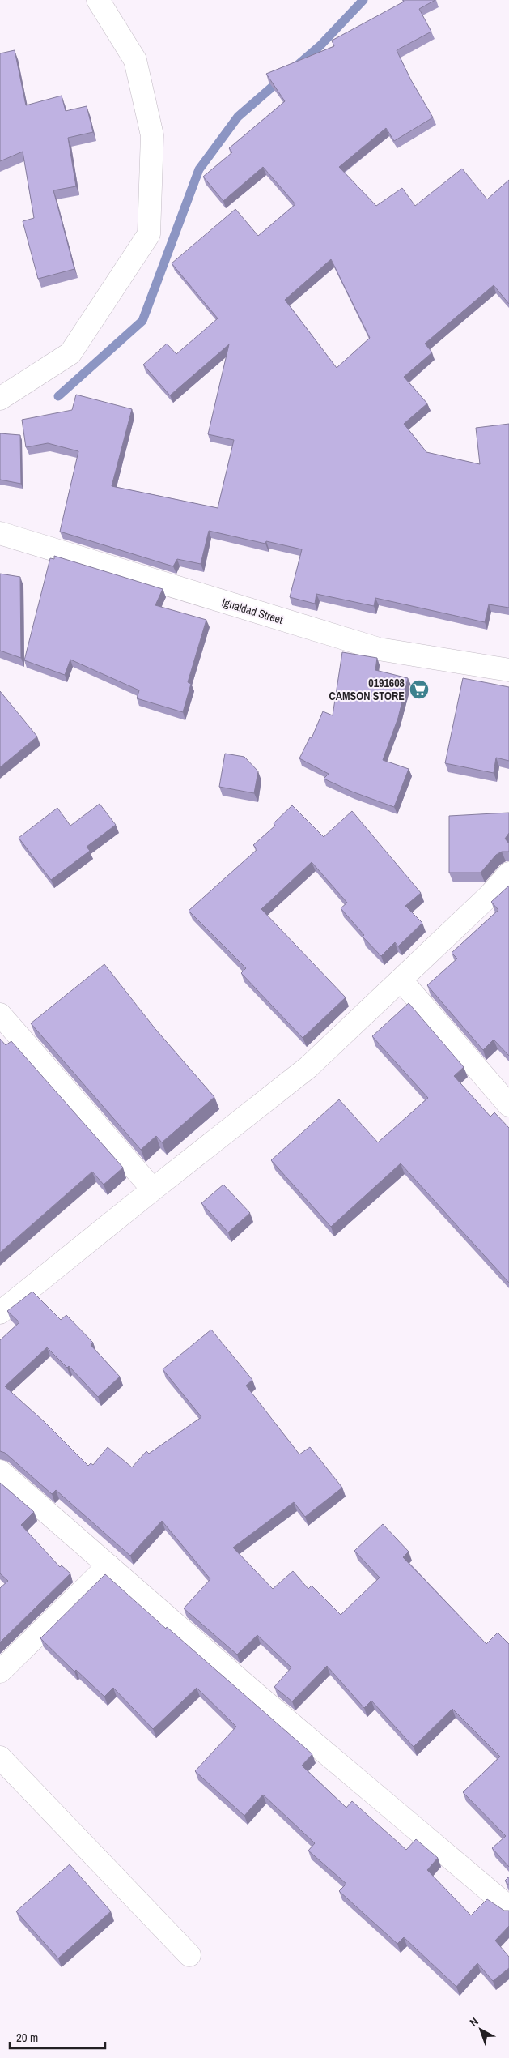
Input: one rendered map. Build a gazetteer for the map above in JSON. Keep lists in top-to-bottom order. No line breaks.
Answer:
{"streets":{"street":["Igualdad Street"]},"places":{"supermarket":["0191608 CAMSON STORE"]},"scale_bar":"20 m","north":"top left"}
